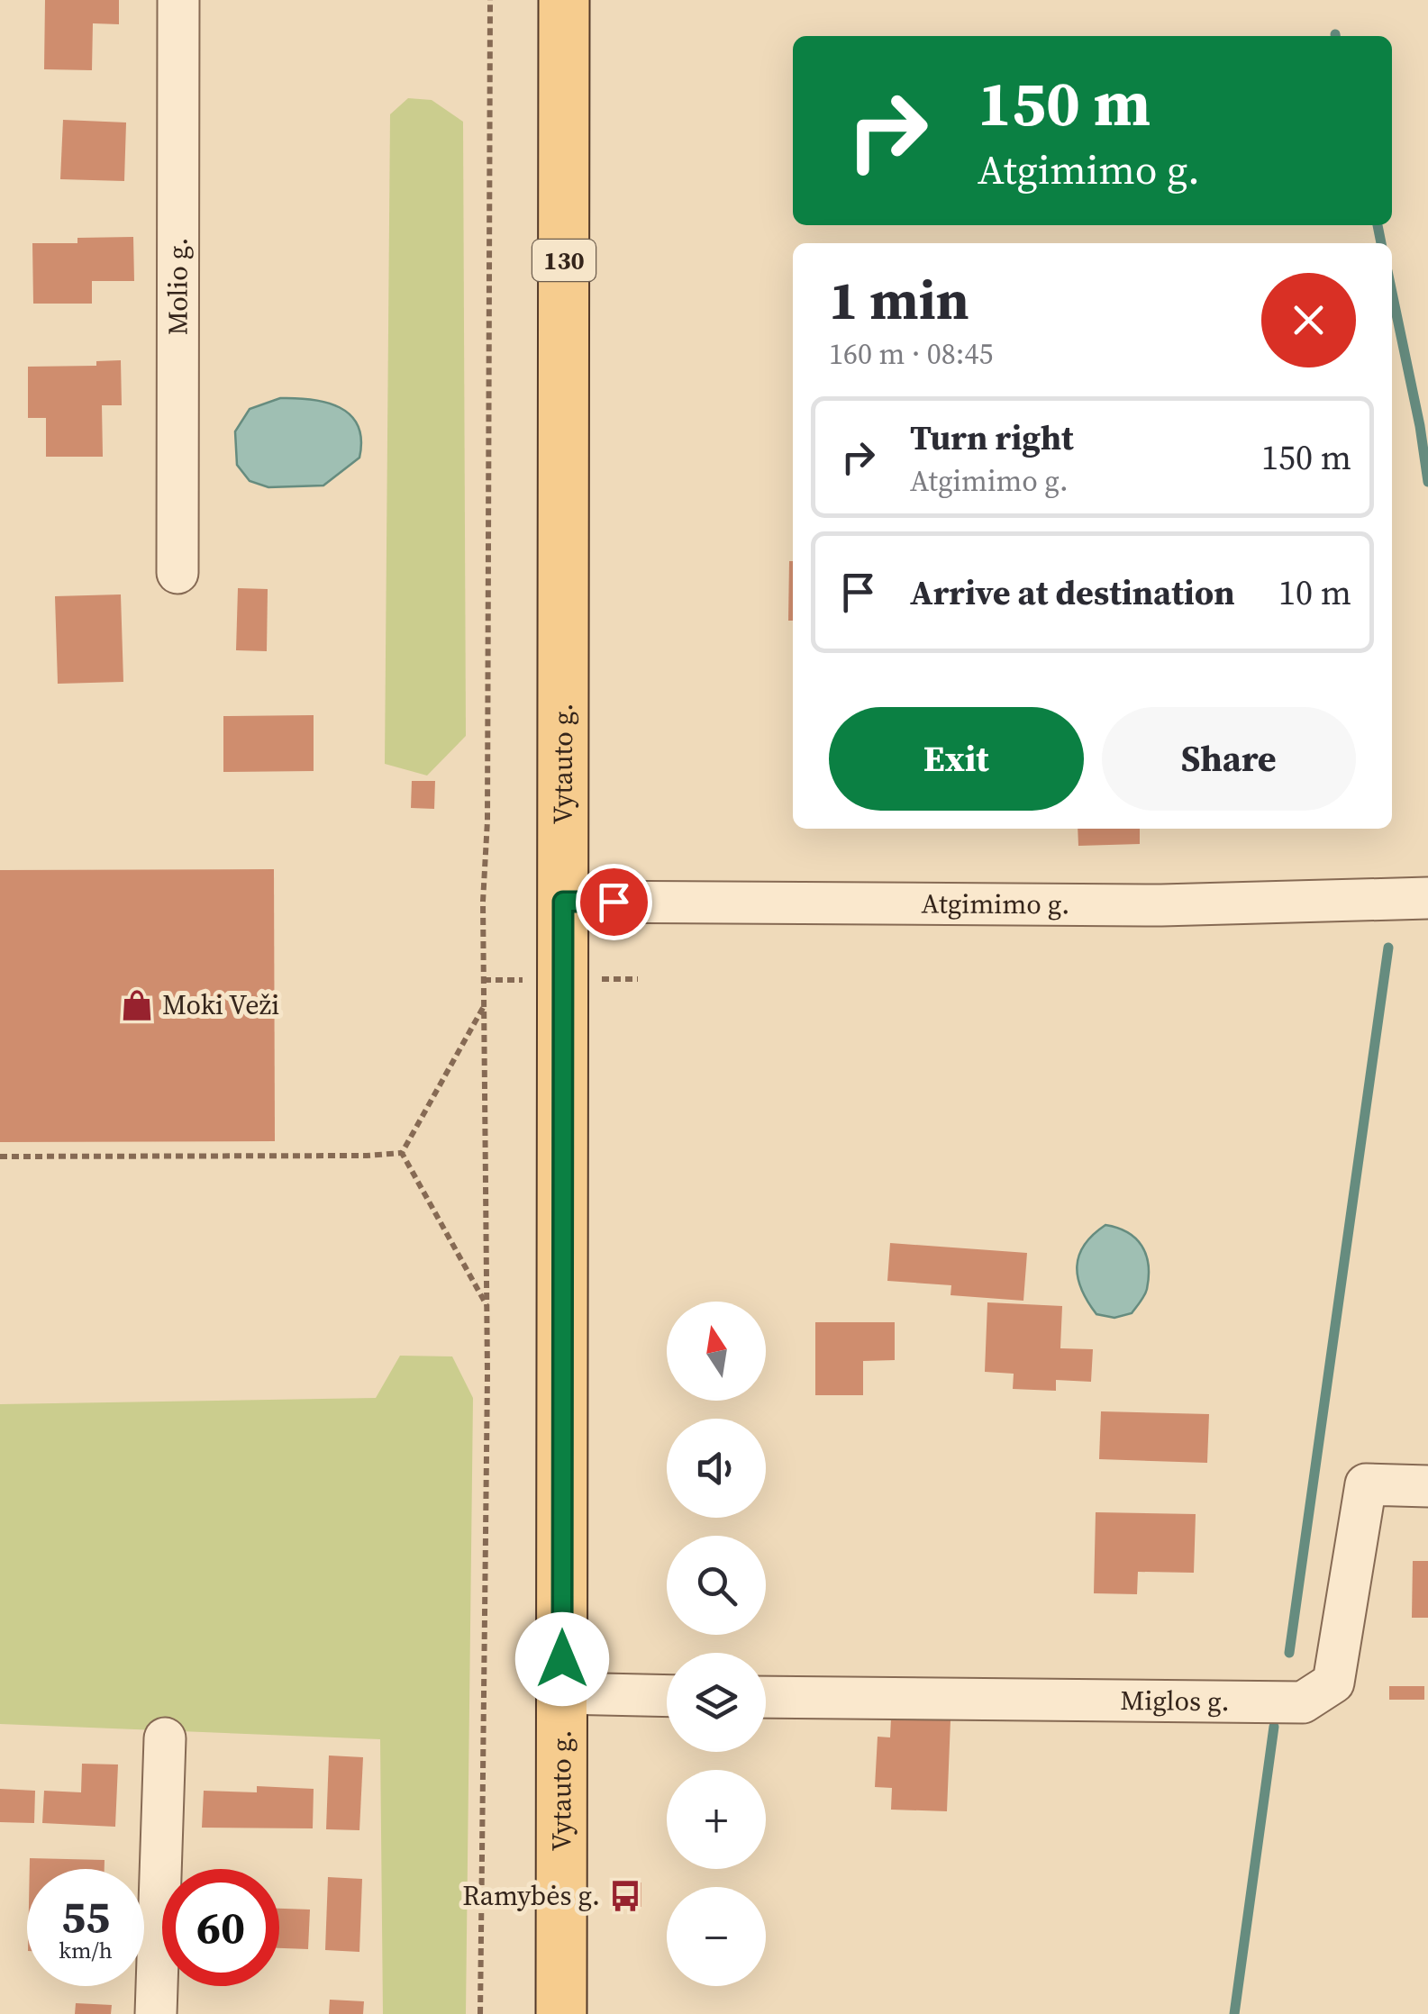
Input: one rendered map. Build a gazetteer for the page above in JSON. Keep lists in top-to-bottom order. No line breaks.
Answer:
{"streets":{"main road":["130","Vytauto g."],"street":["Molio g.","Atgimimo g.","Miglos g."]},"crossings":[["Vytauto g.","Atgimimo g."]],"places":{"shop":["Moki Veži"],"bus stop":["Ramybės g."]},"north":"top","page":{"turn":["150 m","Atgimimo g."],"heading":["1 min","160 m · 08:45"],"list":[{"name":"Turn right","note":"Atgimimo g.","value":"150 m"},{"name":"Arrive at destination","value":"10 m"}],"buttons":["Exit","Share"],"map_buttons":["+","−"],"speed":"55 km/h","limit":"60"}}
